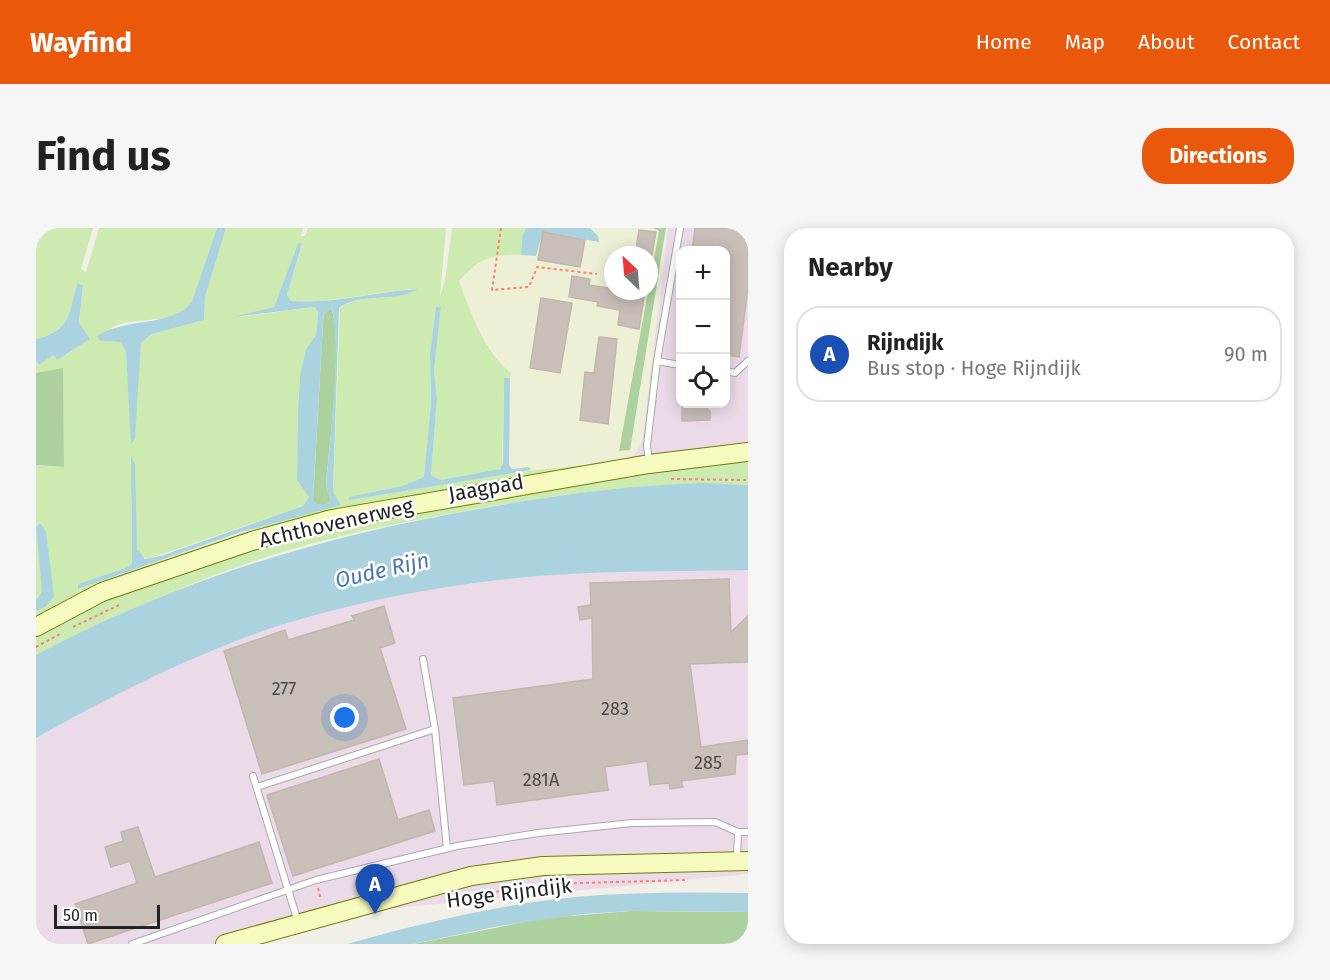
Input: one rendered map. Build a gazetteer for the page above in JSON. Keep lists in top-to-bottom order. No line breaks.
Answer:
{"streets":{"street":["Achthovenerweg","Hoge Rijndijk"]},"water":["Oude Rijn"],"house_numbers":["277","283","285","281A"],"scale_bar":"50 m","north":"top left","page":{"header":"Wayfind","nav":["Home","Map","About","Contact"],"buttons":"Directions","title":"Find us","heading":"Nearby","map_buttons":["+","−"],"list":[{"mark":"A","name":"Rijndijk","note":"Bus stop · Hoge Rijndijk","value":"90 m"}],"pins":"A","scale":"50 m"}}
